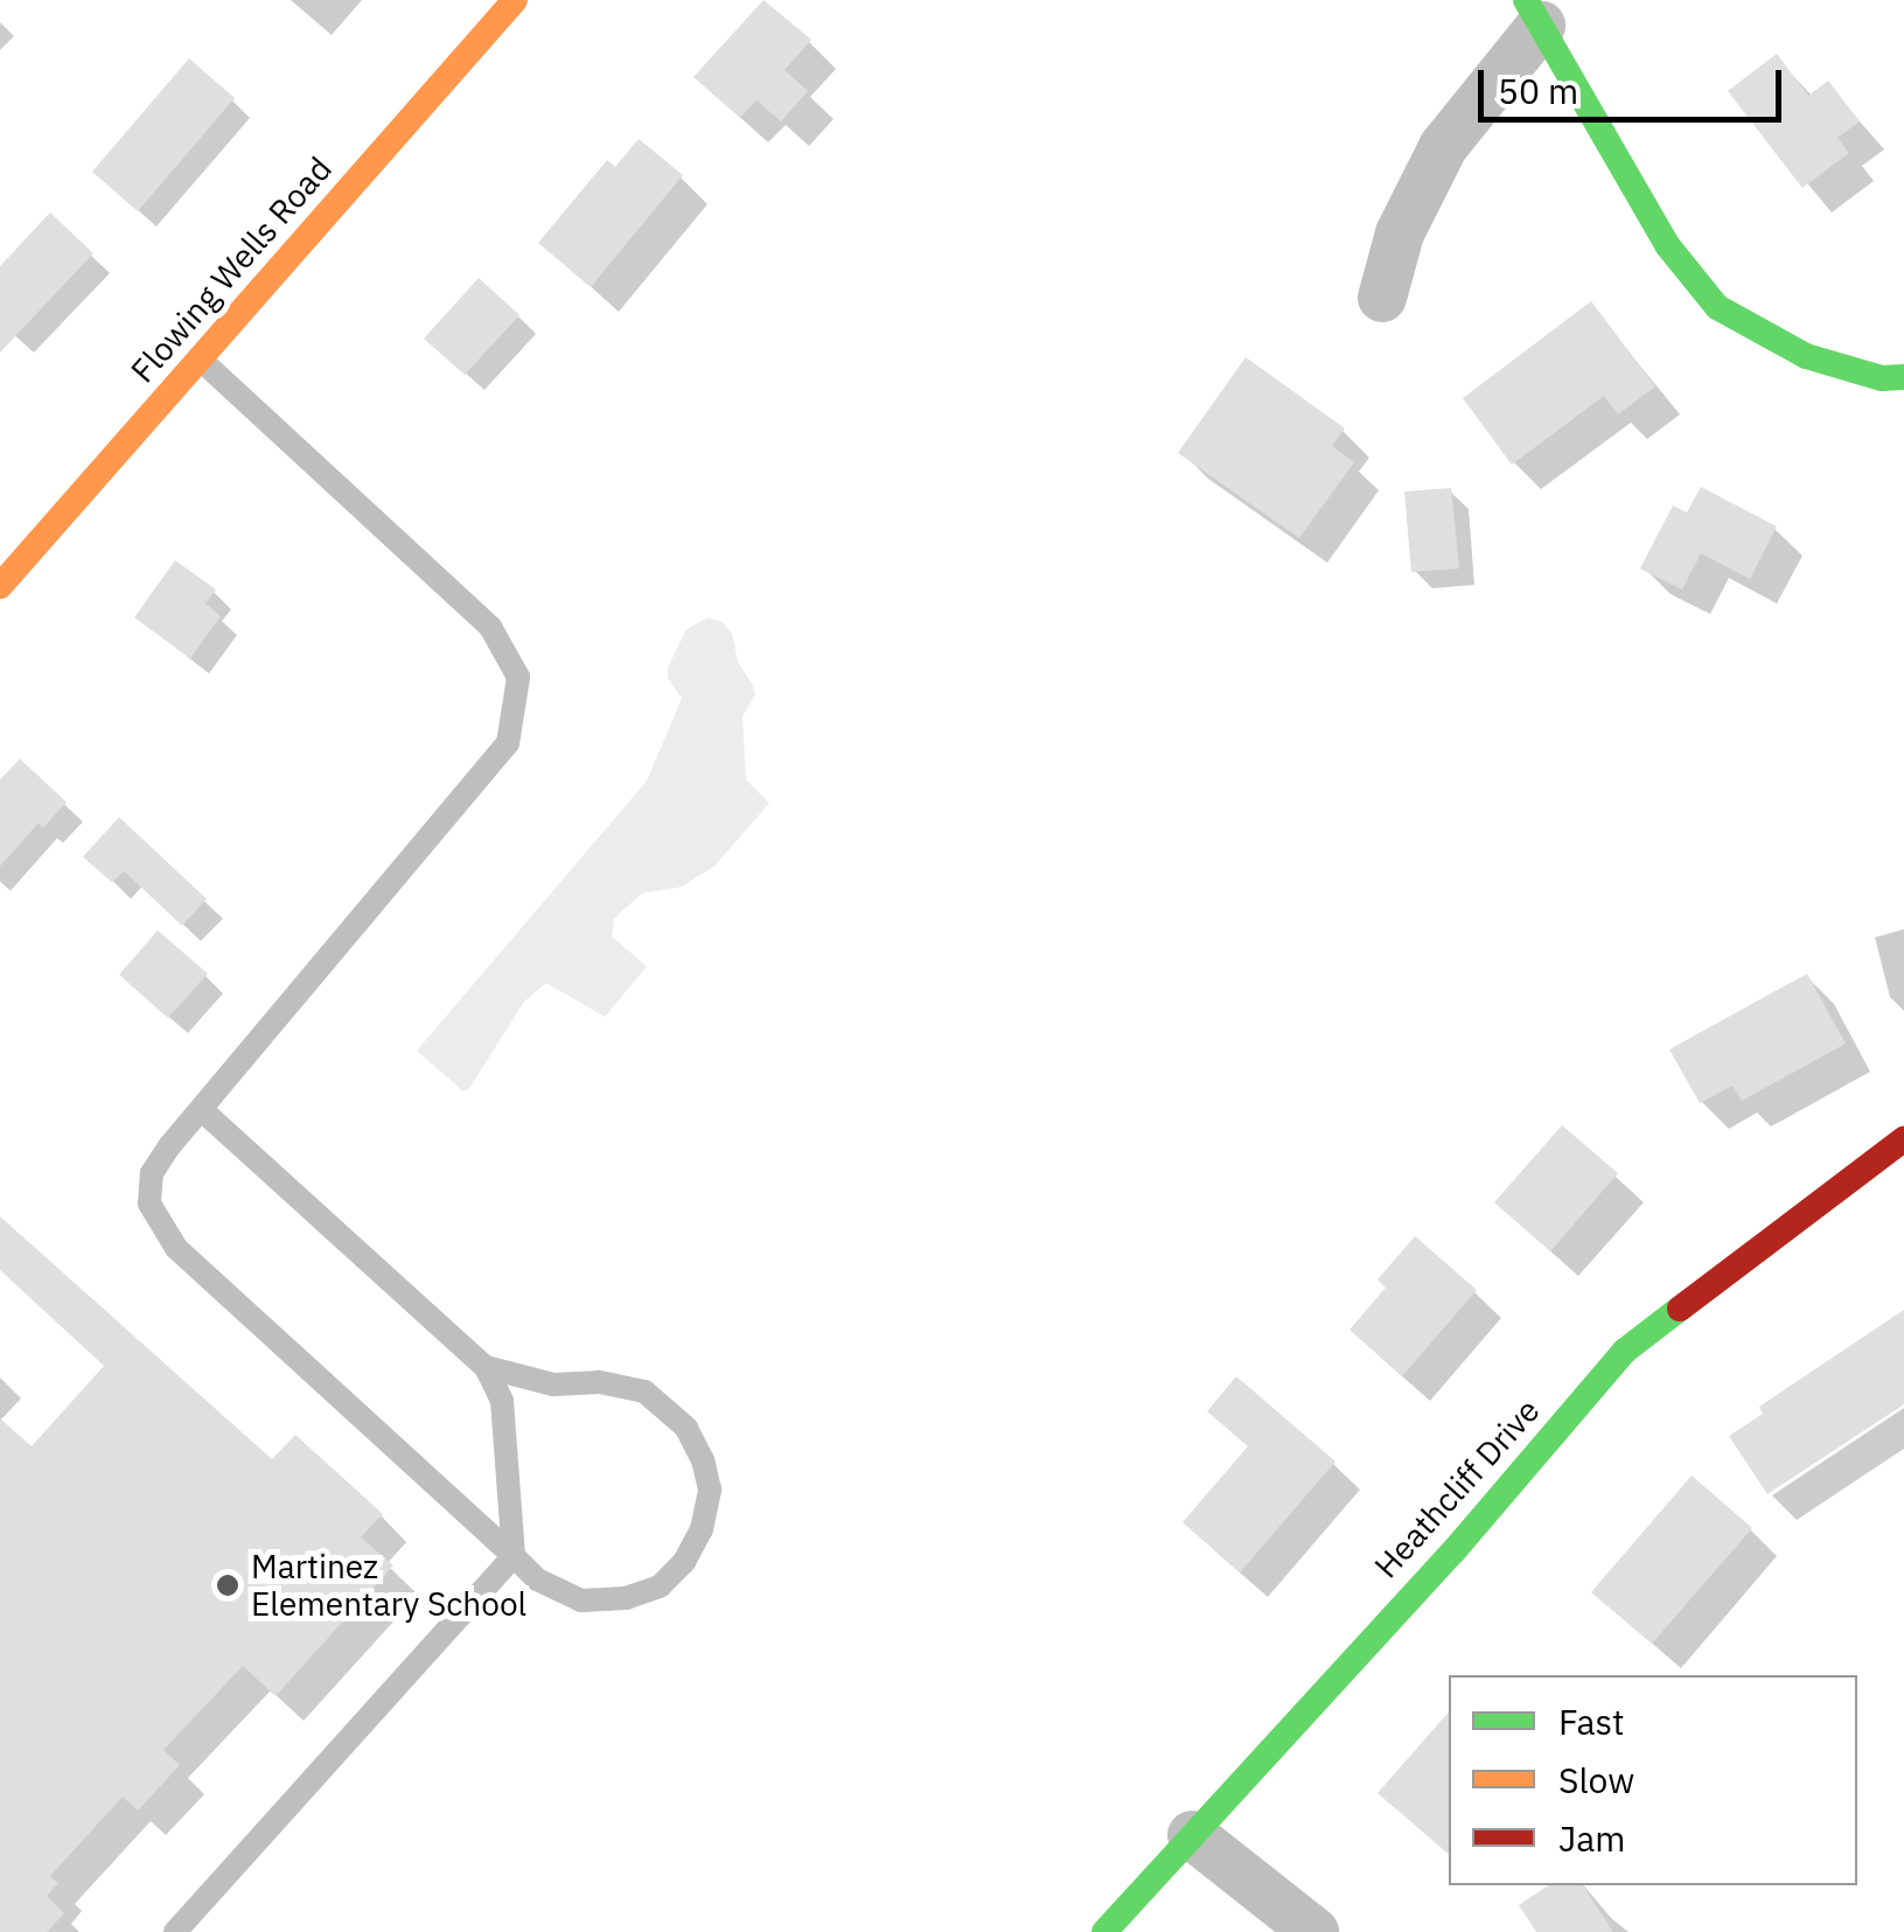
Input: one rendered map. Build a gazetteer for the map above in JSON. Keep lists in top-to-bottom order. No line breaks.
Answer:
{"streets":{"street":["Flowing Wells Road","Heathcliff Drive"]},"places":["Martinez Elementary School"],"legend":["Fast","Slow","Jam"],"scale_bar":"50 m"}
